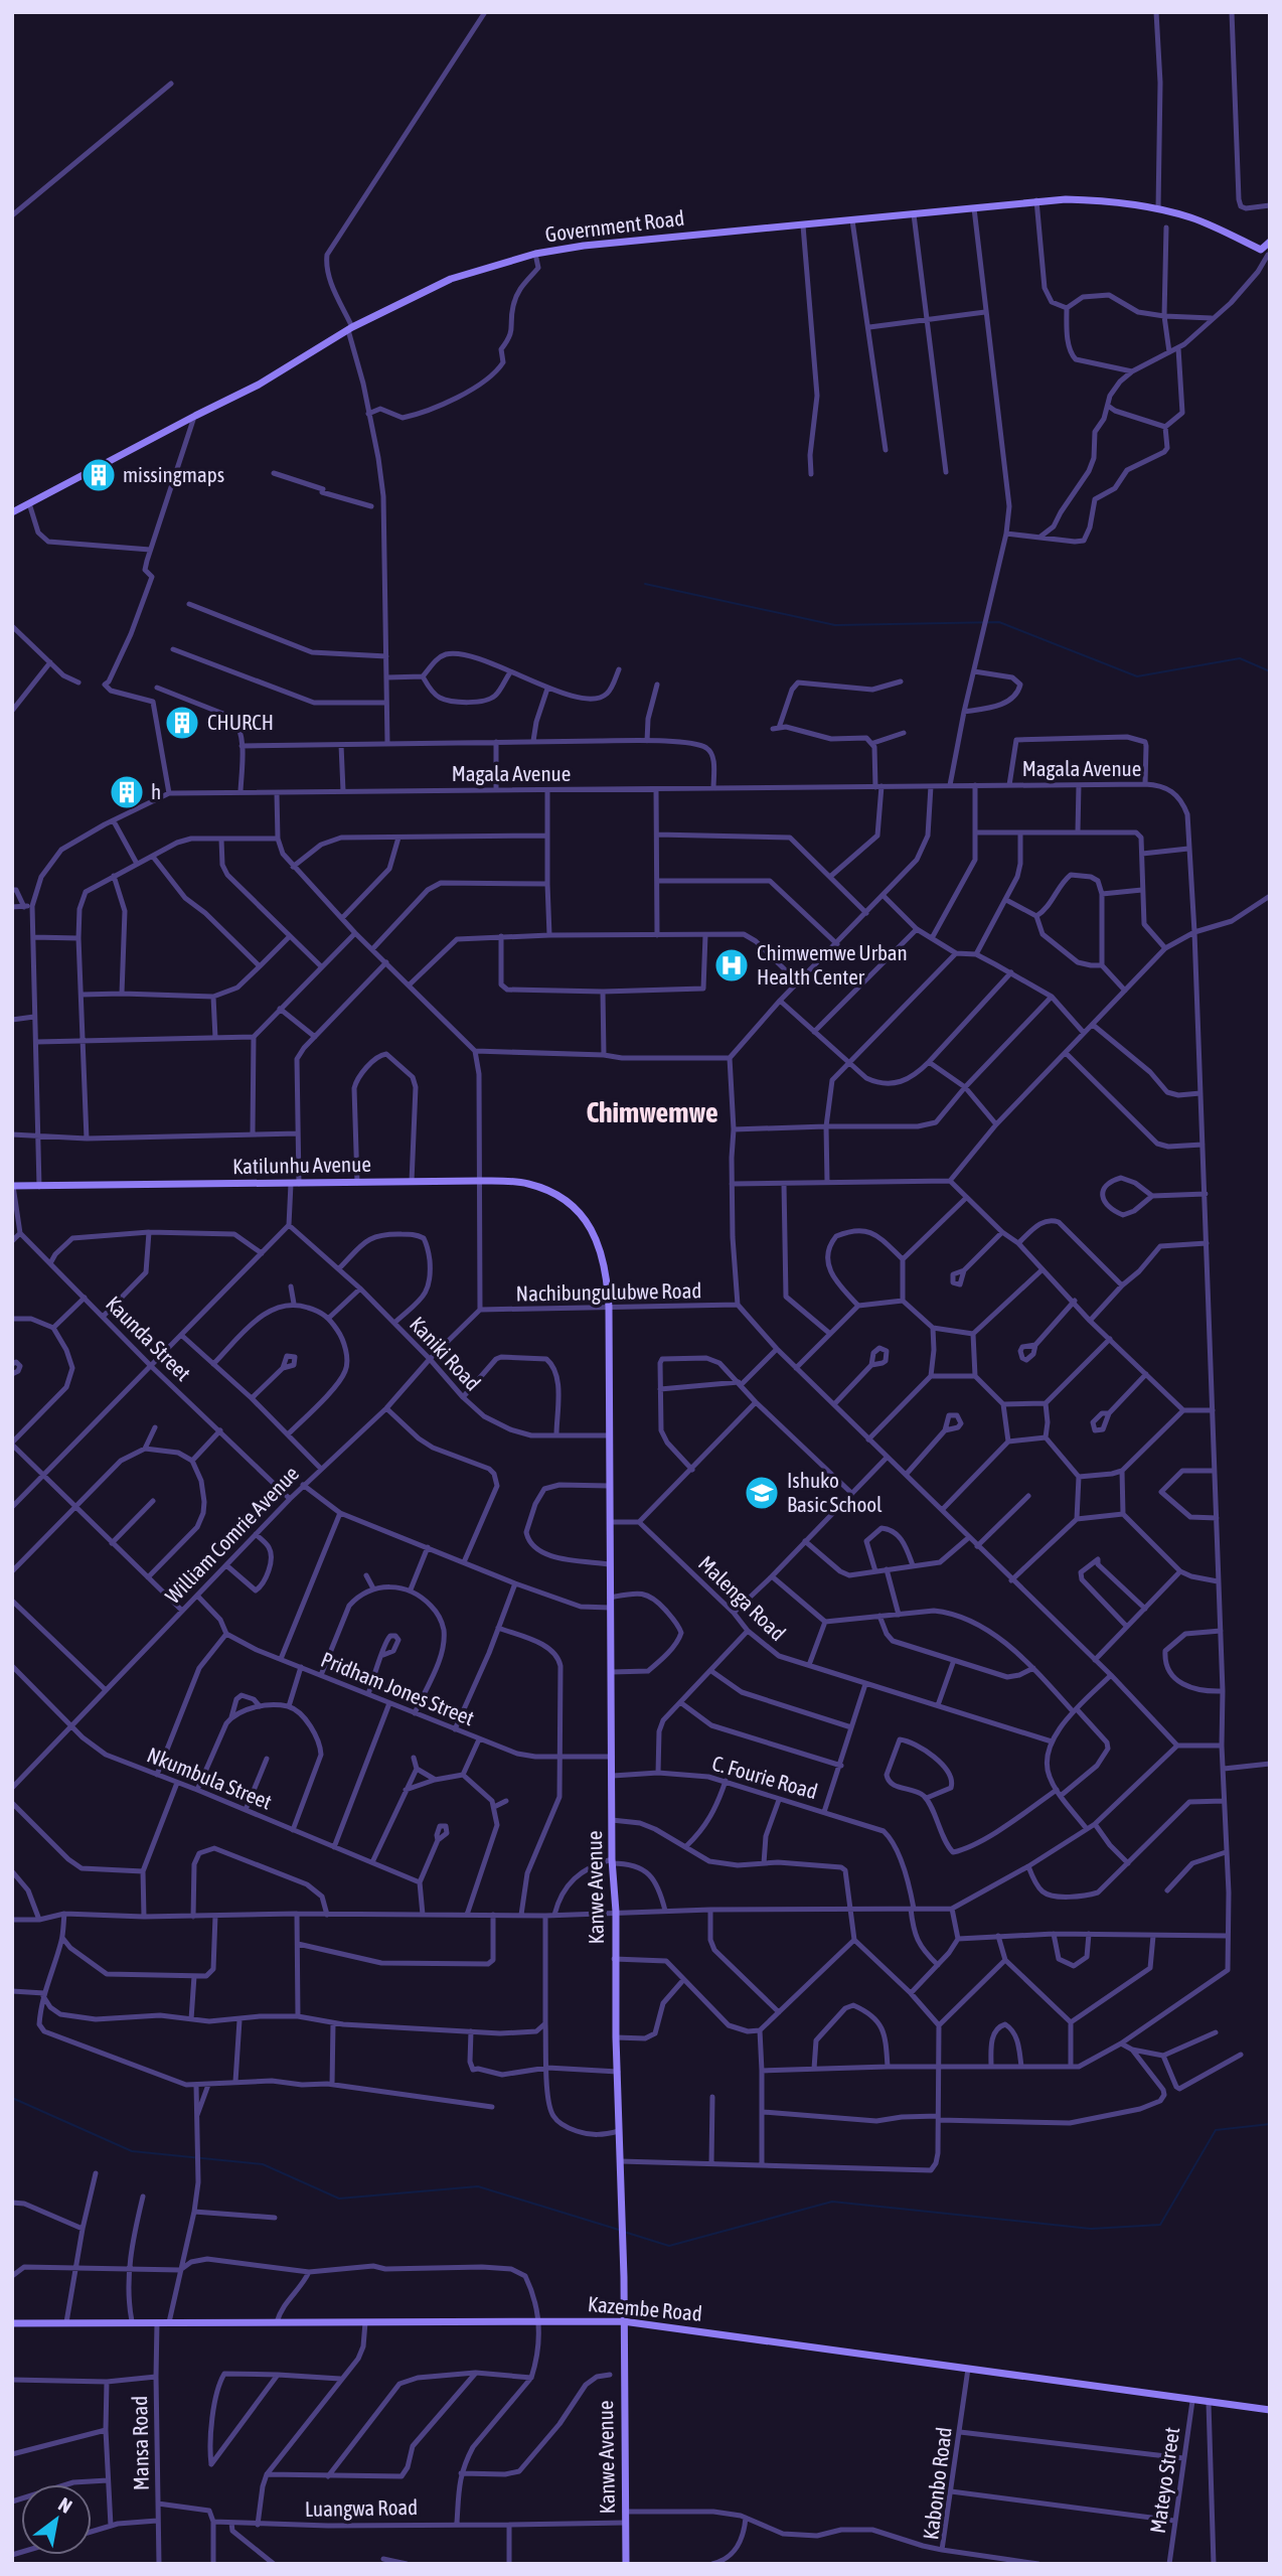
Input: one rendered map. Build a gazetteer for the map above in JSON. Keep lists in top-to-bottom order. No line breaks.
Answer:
{"streets":{"main road":["Government Road","Katilunhu Avenue","Kanwe Avenue","Kazembe Road"],"street":["Magala Avenue","Nachibungulubwe Road","Kaunda Street","Kaniki Road","William Comrie Avenue","Malenga Road","Pridham Jones Street","C. Fourie Road","Nkumbula Street","Mansa Road","Mateyo Street","Kabonbo Road","Luangwa Road"]},"crossings":[["Magala Avenue","Katilunhu Avenue"],["Katilunhu Avenue","Kanwe Avenue"],["Nachibungulubwe Road","William Comrie Avenue"],["Nachibungulubwe Road","Kanwe Avenue"],["Kaunda Street","William Comrie Avenue"],["Kaniki Road","William Comrie Avenue"],["Kaniki Road","Kanwe Avenue"],["William Comrie Avenue","Nkumbula Street"],["Pridham Jones Street","Kanwe Avenue"],["C. Fourie Road","Kanwe Avenue"],["Kanwe Avenue","Kazembe Road"],["Kanwe Avenue","Luangwa Road"],["Kazembe Road","Mansa Road"],["Kazembe Road","Mateyo Street"],["Kazembe Road","Kabonbo Road"]],"districts":["Chimwemwe"],"places":{"building":["missingmaps","CHURCH","h"],"hospital":["Chimwemwe Urban Health Center"],"school or university":["Ishuko Basic School"]},"north":"top right"}
